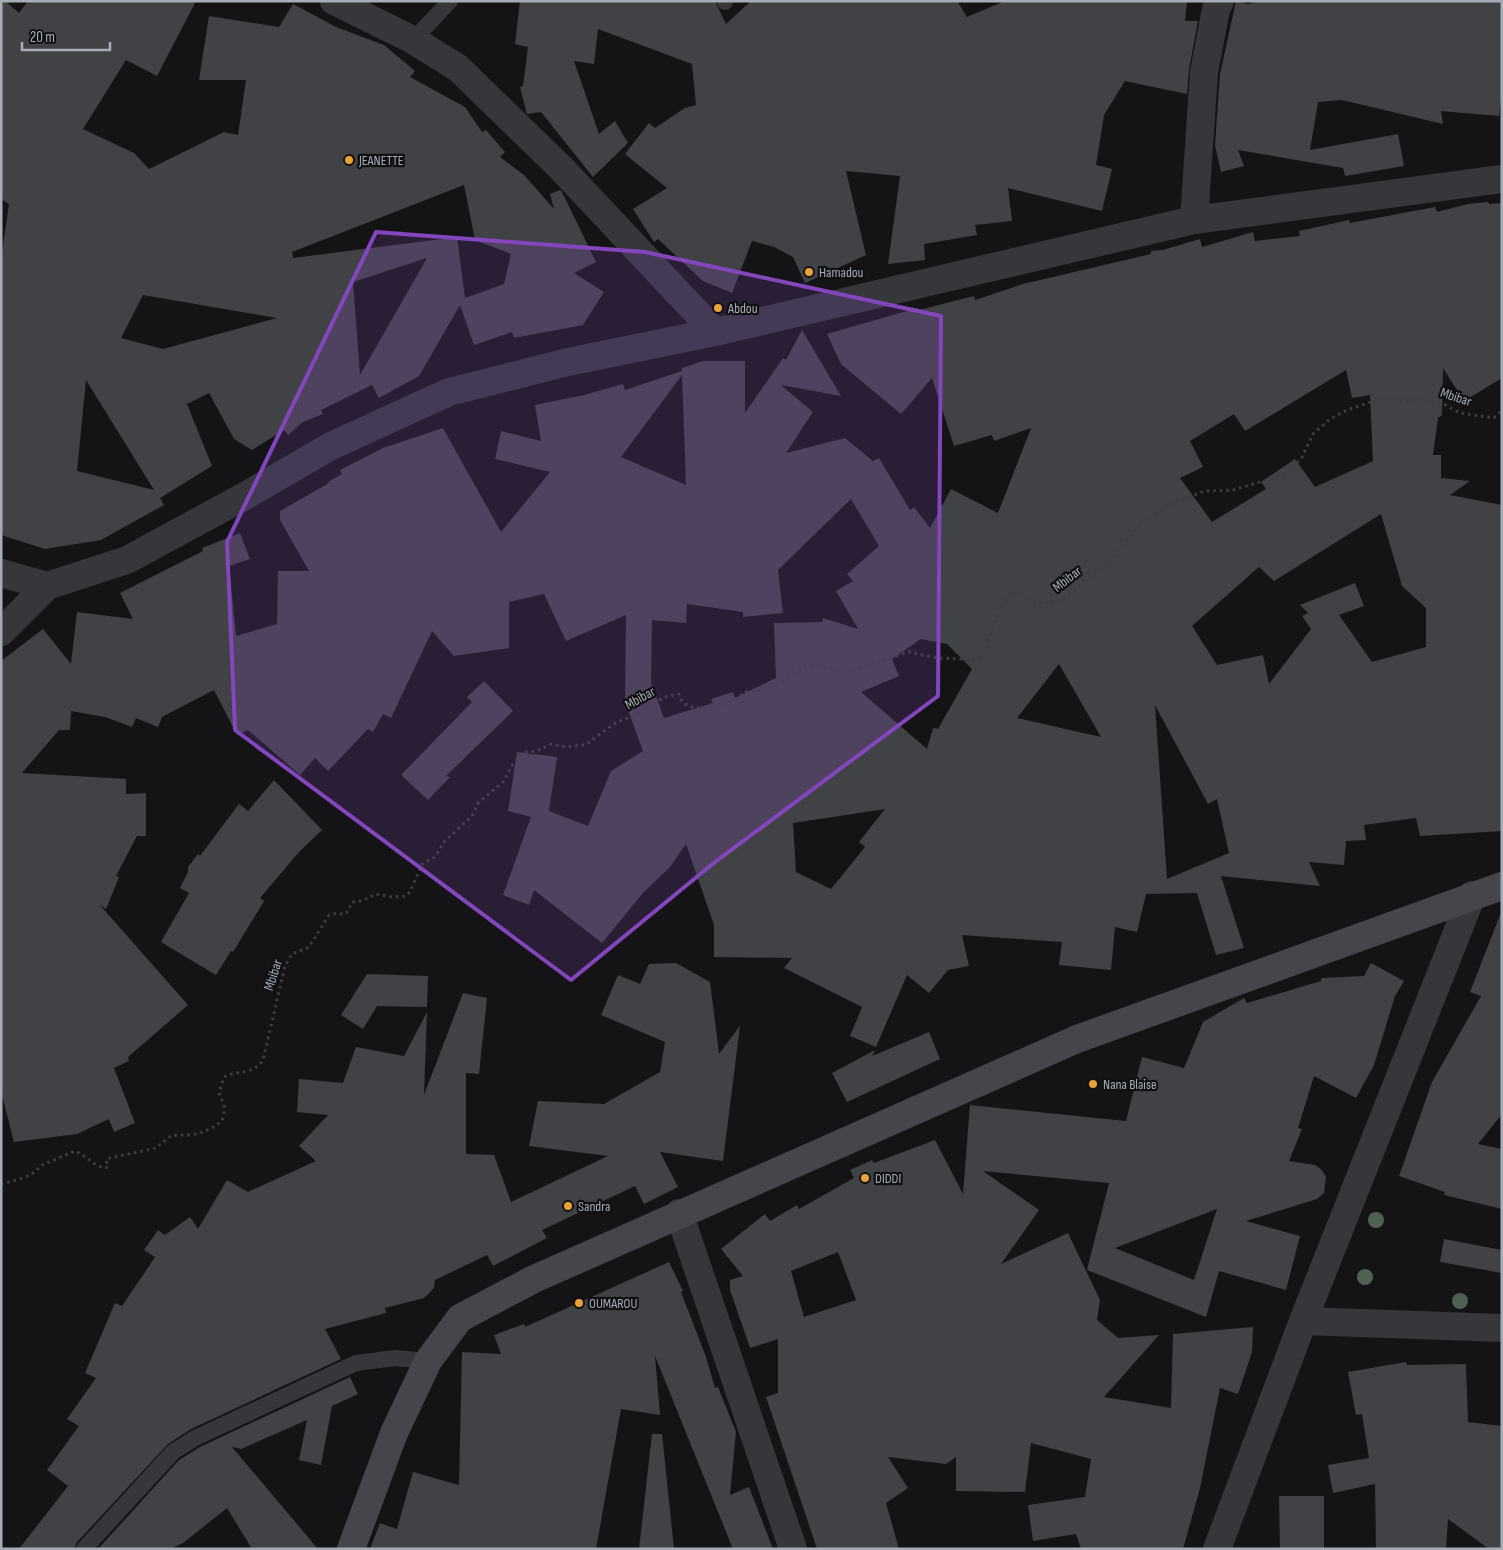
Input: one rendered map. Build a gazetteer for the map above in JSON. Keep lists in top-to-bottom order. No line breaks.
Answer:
{"streets":{"path":["Mbibar"]},"places":["JEANETTE","Hamadou","Abdou","Nana Blaise","DIDDI","Sandra","OUMAROU"],"scale_bar":"20 m"}
